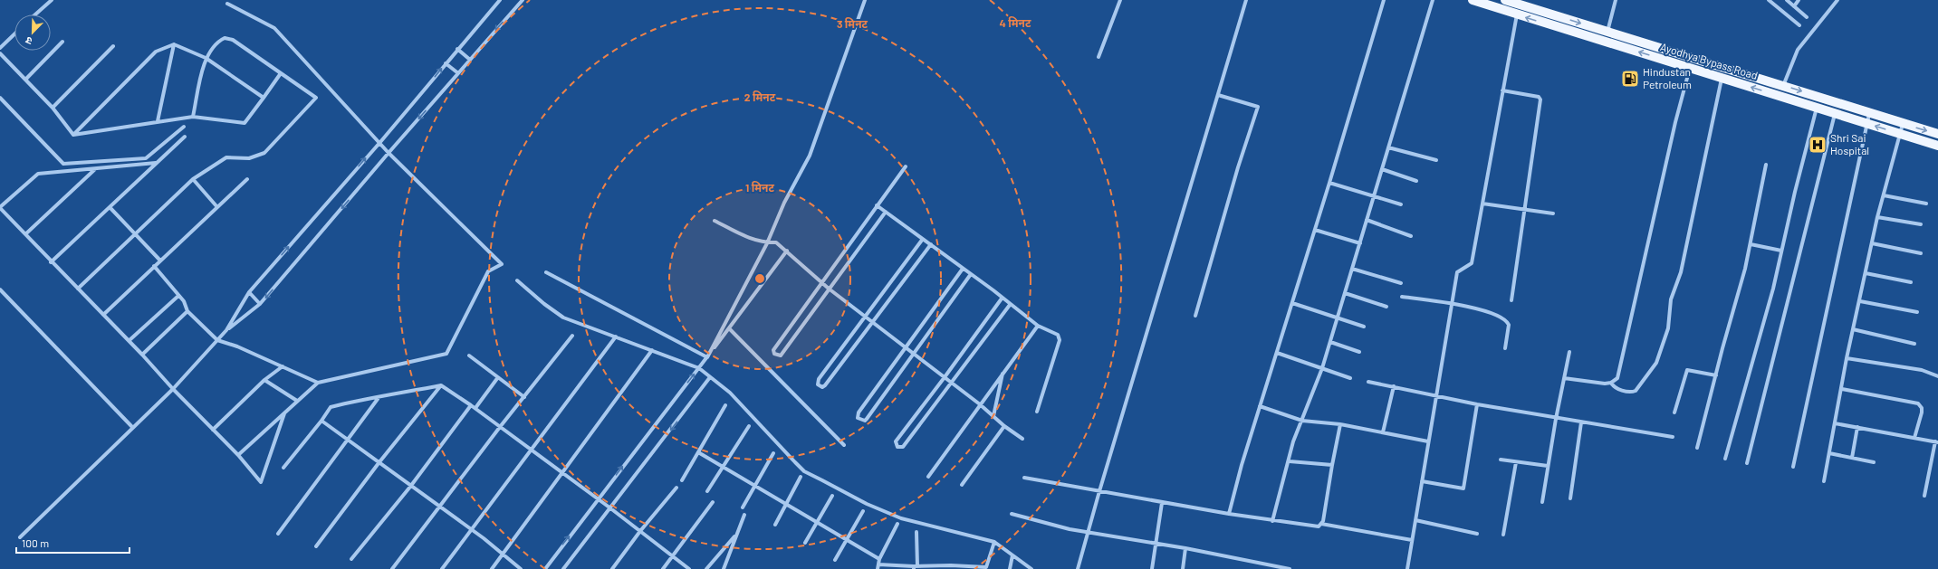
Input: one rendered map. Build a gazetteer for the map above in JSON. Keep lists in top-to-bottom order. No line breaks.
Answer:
{"streets":{"main road":["Ayodhya Bypass Road"]},"places":{"fuel station":["Hindustan Petroleum"],"hospital":["Shri Sai Hospital"]},"scale_bar":"100 m","north":"bottom left","rings":["4 मिनट","3 मिनट","2 मिनट","1 मिनट"]}
